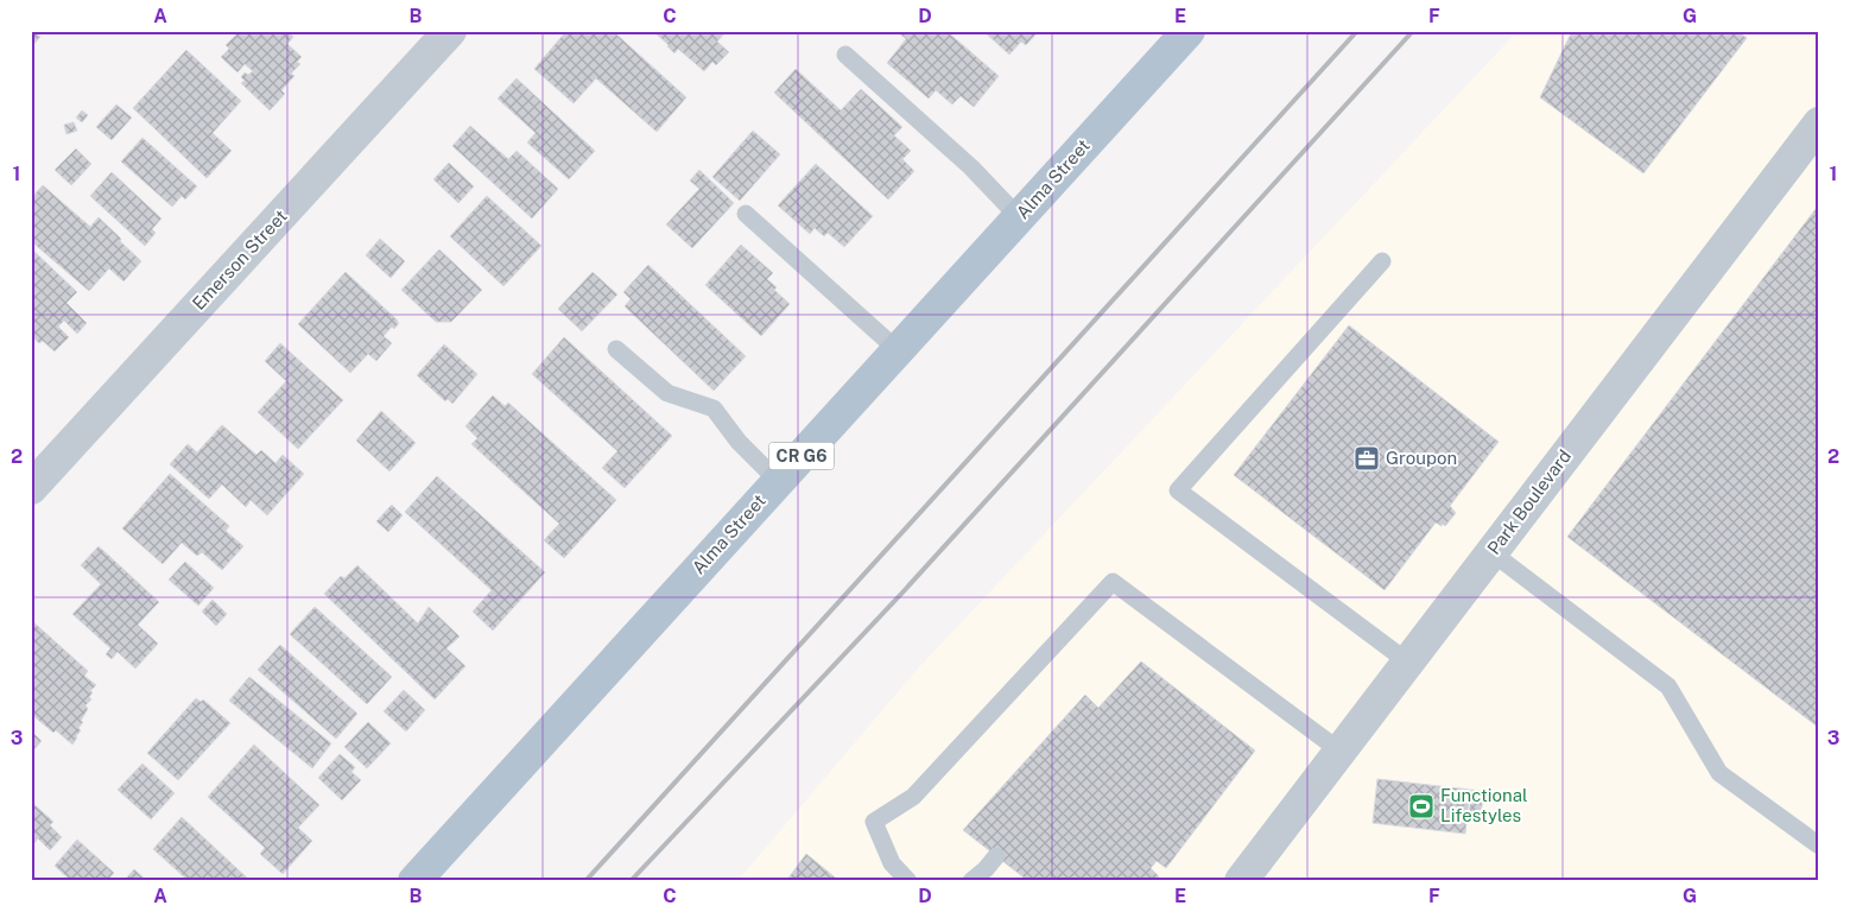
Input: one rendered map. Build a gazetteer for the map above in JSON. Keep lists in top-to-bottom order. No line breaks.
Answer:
{"streets":{"main road":["Alma Street","CR G6"],"street":["Emerson Street","Park Boulevard"]},"places":{"office":["Groupon"],"sports":["Functional Lifestyles"]},"grid":{"columns":["A","B","C","D","E","F","G"],"rows":["1","2","3"]}}
